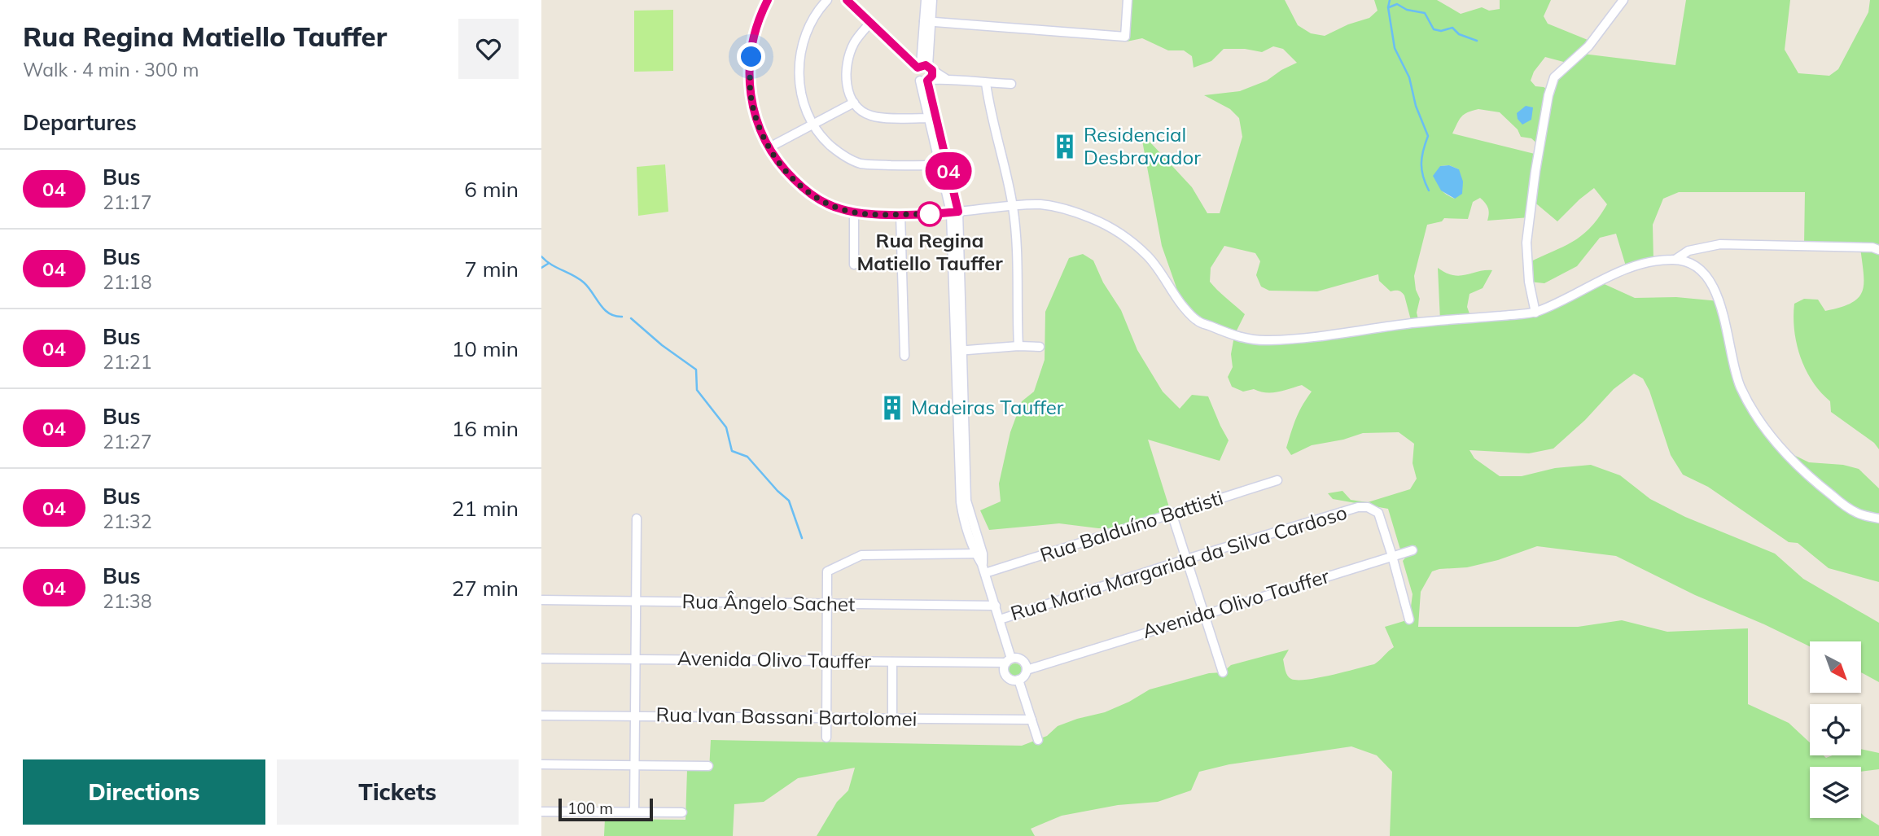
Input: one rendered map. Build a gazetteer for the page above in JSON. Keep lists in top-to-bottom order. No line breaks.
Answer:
{"streets":{"street":["Rua Balduíno Battisti","Rua Maria Margarida da Silva Cardoso","Rua Ângelo Sachet","Avenida Olivo Tauffer","Rua Ivan Bassani Bartolomei"]},"crossings":[["Rua Maria Margarida da Silva Cardoso","Avenida Olivo Tauffer"]],"places":{"building":["Residencial Desbravador","Madeiras Tauffer"],"other":["Rua Regina Matiello Tauffer"]},"lines":["bus line 04"],"scale_bar":"100 m","north":"bottom right","page":{"heading":[["Rua Regina Matiello Tauffer","Walk · 4 min · 300 m"],"Departures"],"on_map":"04","list":[{"mark":"04","name":"Bus","note":"21:17","value":"6 min"},{"mark":"04","name":"Bus","note":"21:18","value":"7 min"},{"mark":"04","name":"Bus","note":"21:21","value":"10 min"},{"mark":"04","name":"Bus","note":"21:27","value":"16 min"},{"mark":"04","name":"Bus","note":"21:32","value":"21 min"},{"mark":"04","name":"Bus","note":"21:38","value":"27 min"}],"buttons":["Directions","Tickets"],"scale":"100 m"}}
